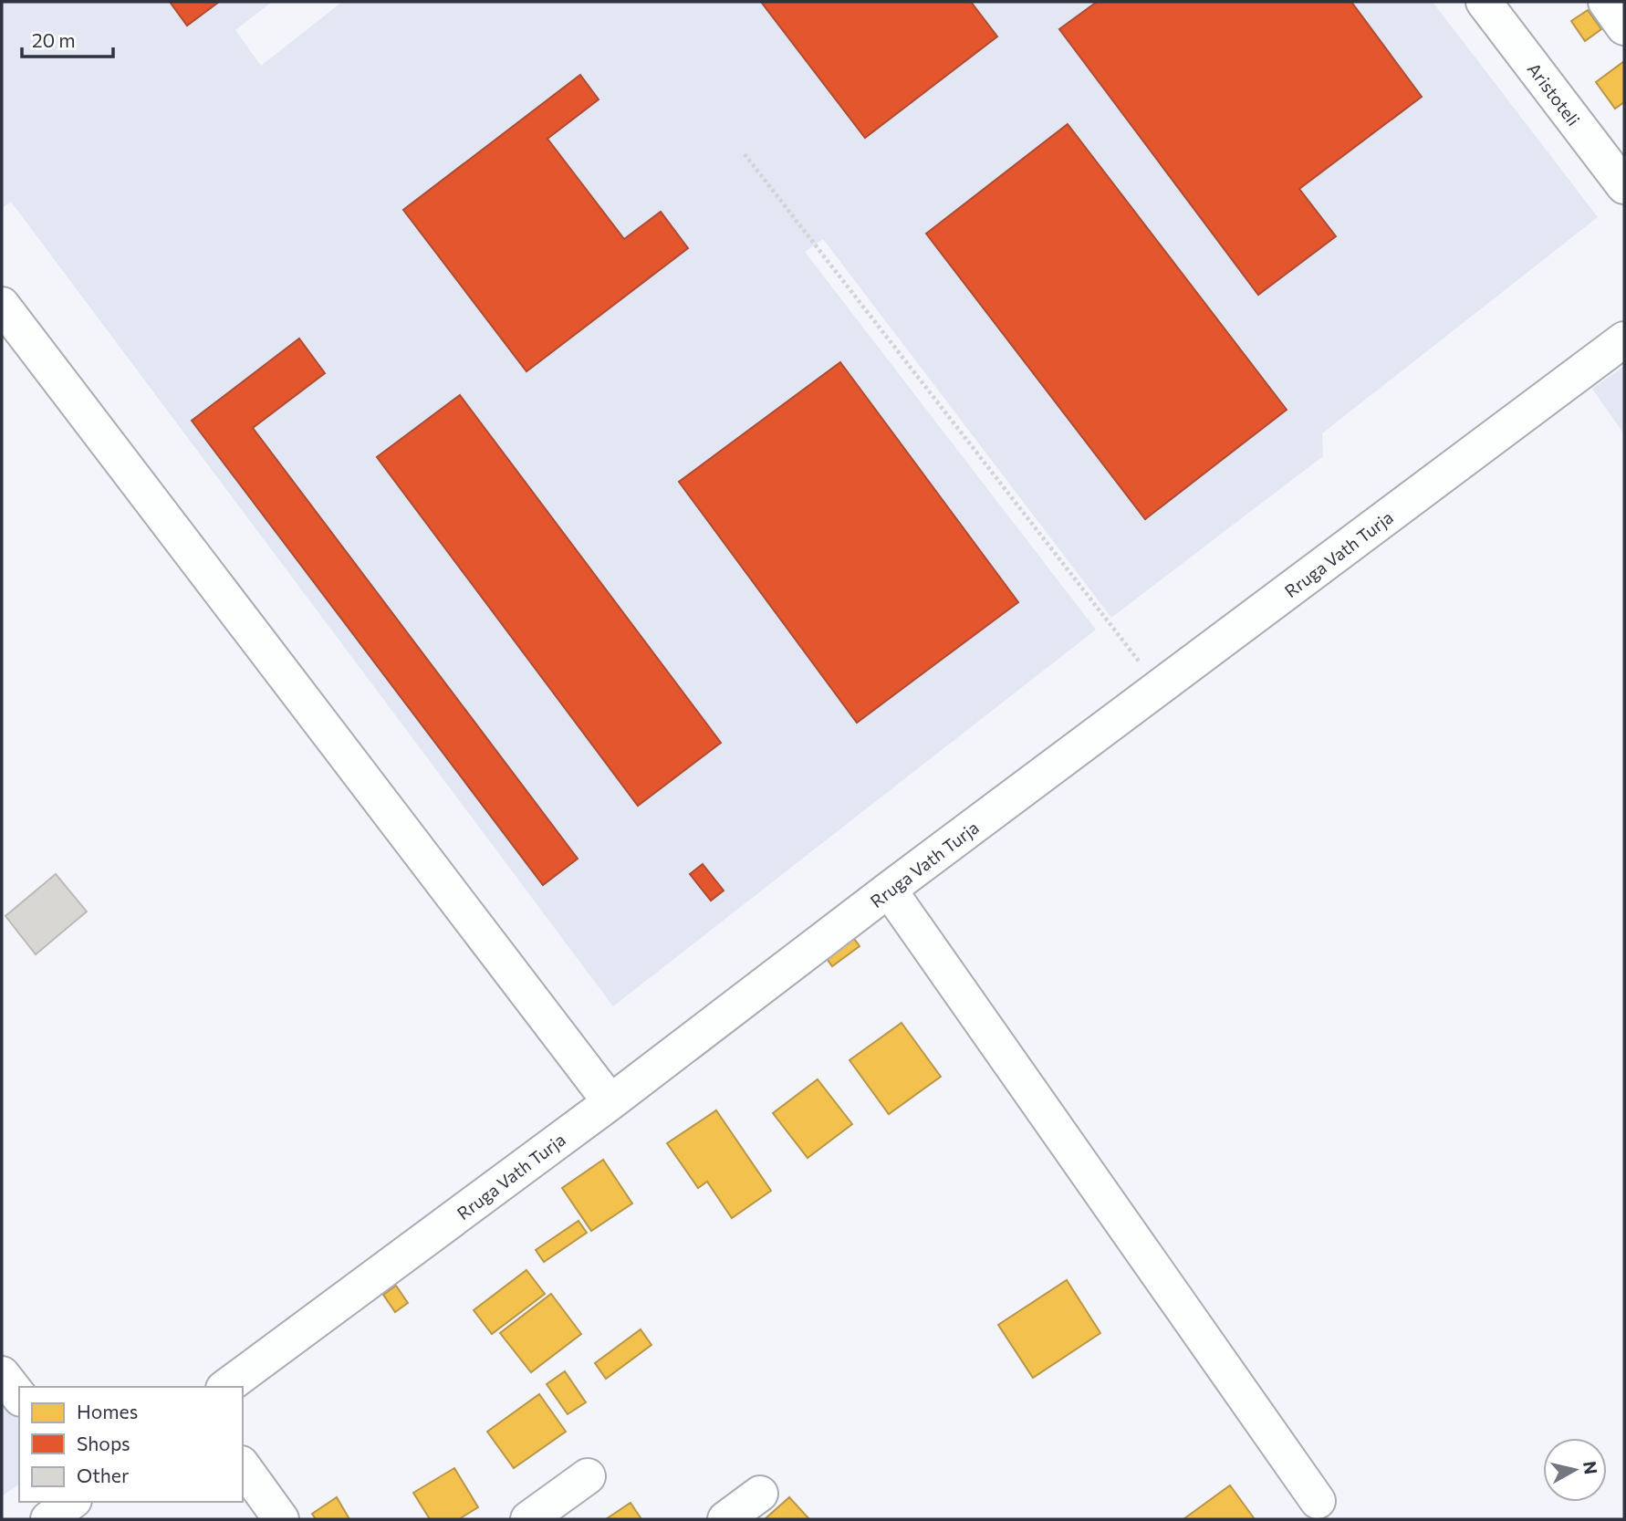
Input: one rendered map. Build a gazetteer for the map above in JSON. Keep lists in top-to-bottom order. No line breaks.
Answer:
{"streets":{"street":["Aristoteli","Rruga Vath Turja"]},"legend":["Homes","Shops","Other"],"scale_bar":"20 m","north":"right"}
